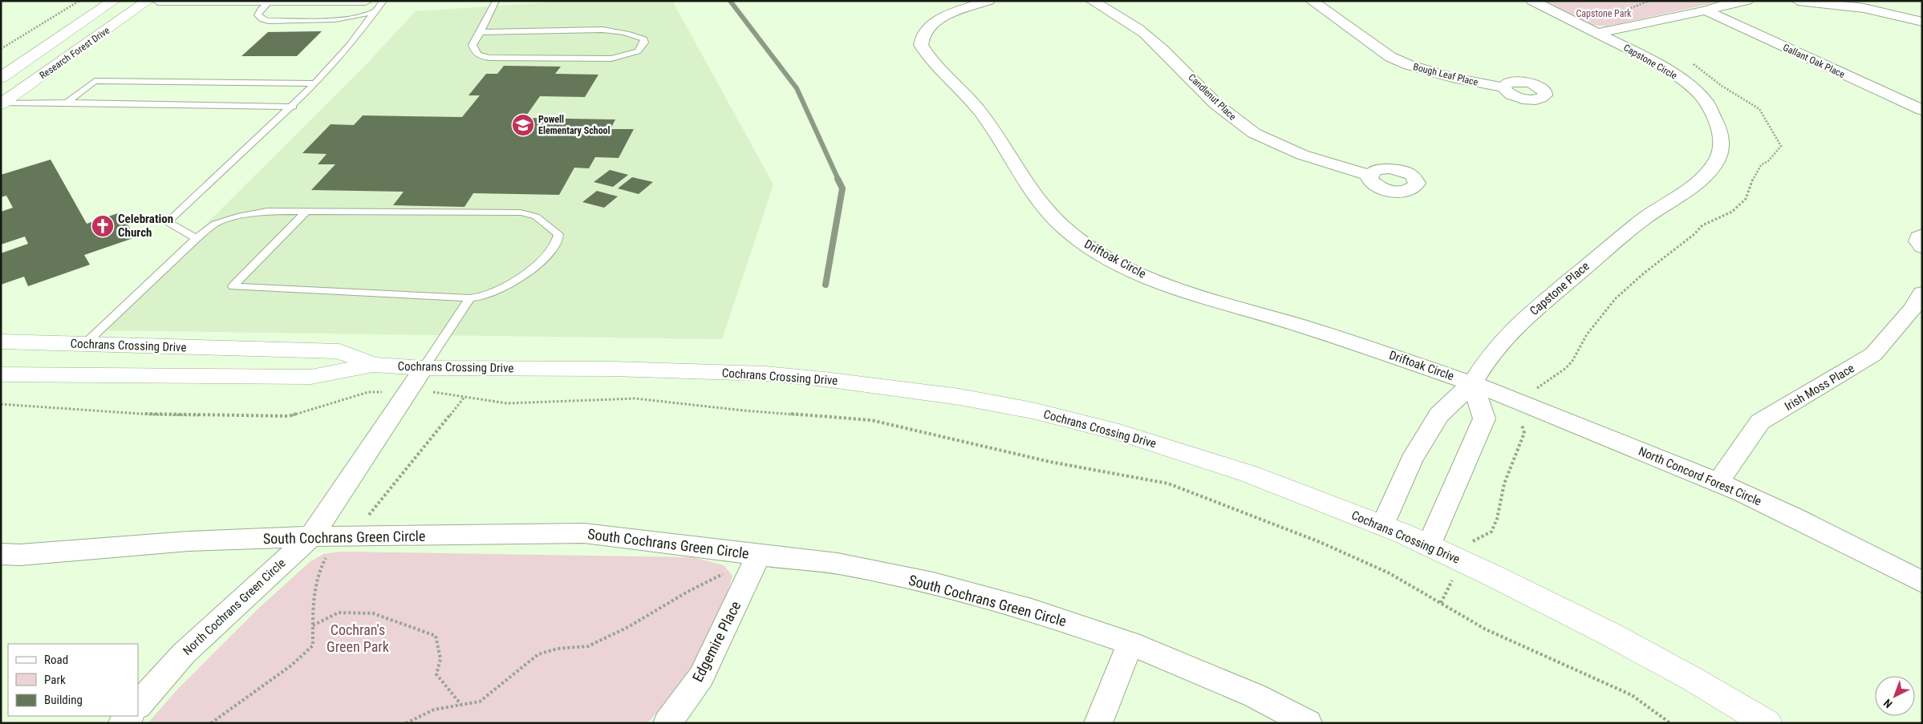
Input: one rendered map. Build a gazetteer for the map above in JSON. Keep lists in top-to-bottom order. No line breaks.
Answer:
{"streets":{"street":["Research Forest Drive","Gallant Oak Place","Capstone Circle","Bough Leaf Place","Candlenut Place","Driftoak Circle","Capstone Place","Cochrans Crossing Drive","Irish Moss Place","North Concord Forest Circle","South Cochrans Green Circle","North Cochrans Green Circle","Edgemire Place"]},"crossings":[["Capstone Circle","Capstone Place"],["Driftoak Circle","Capstone Place"],["Driftoak Circle","North Concord Forest Circle"],["Capstone Place","Cochrans Crossing Drive"],["Capstone Place","North Concord Forest Circle"],["Cochrans Crossing Drive","North Cochrans Green Circle"],["Irish Moss Place","North Concord Forest Circle"],["South Cochrans Green Circle","North Cochrans Green Circle"],["South Cochrans Green Circle","Edgemire Place"]],"parks":["Capstone Park","Cochran's Green Park"],"places":{"school or university":["Powell Elementary School"],"church":["Celebration Church"]},"legend":["Road","Park","Building"],"north":"bottom left"}
